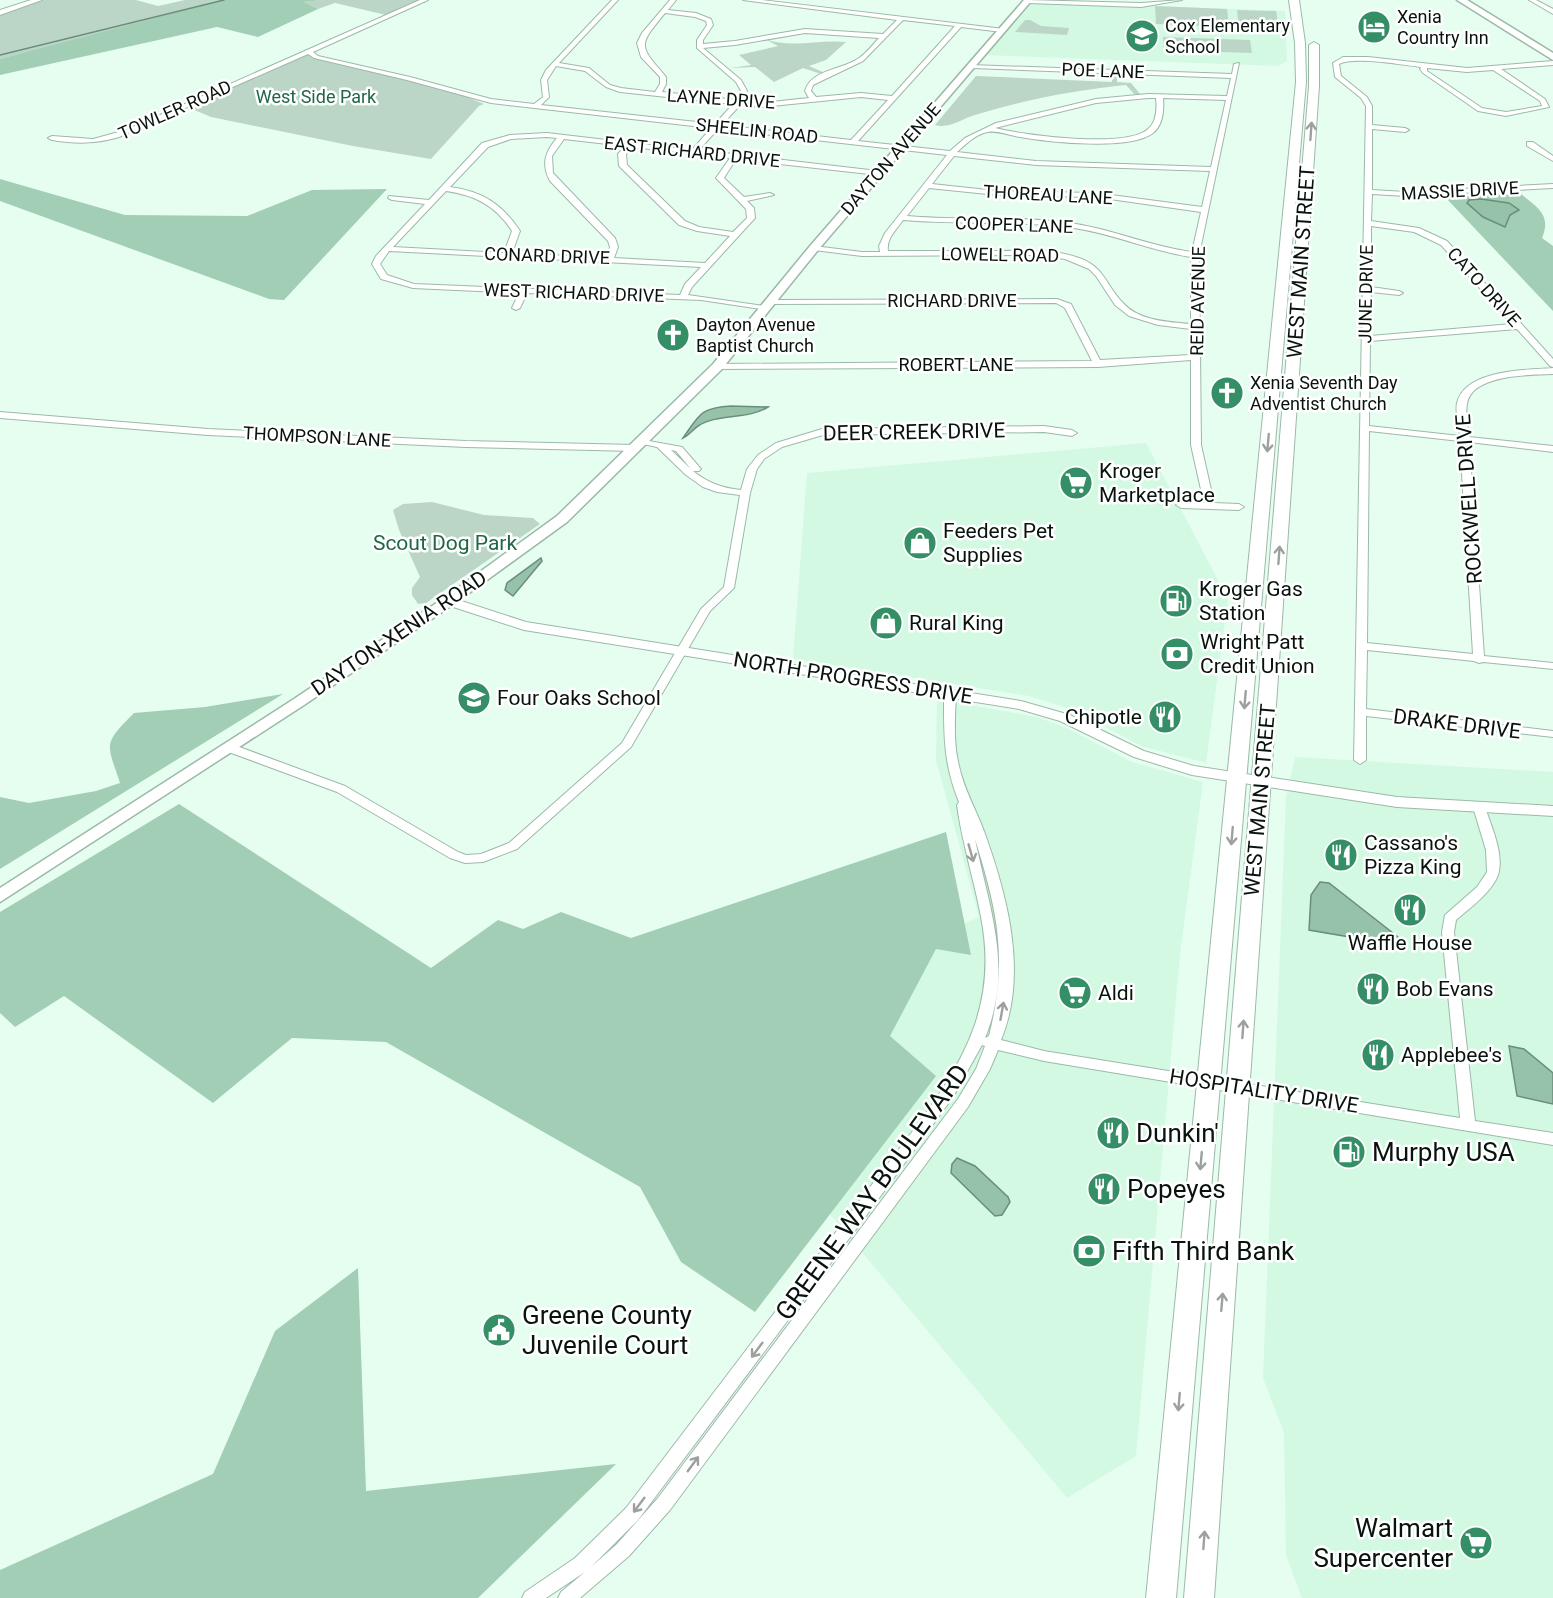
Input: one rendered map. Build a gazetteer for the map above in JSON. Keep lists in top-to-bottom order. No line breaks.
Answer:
{"streets":{"main road":["DAYTON AVENUE","WEST MAIN STREET","DAYTON-XENIA ROAD"],"street":["POE LANE","LAYNE DRIVE","TOWLER ROAD","SHEELIN ROAD","EAST RICHARD DRIVE","MASSIE DRIVE","THOREAU LANE","COOPER LANE","LOWELL ROAD","CONARD DRIVE","CATO DRIVE","WEST RICHARD DRIVE","JUNE DRIVE","RICHARD DRIVE","REID AVENUE","ROBERT LANE","DEER CREEK DRIVE","THOMPSON LANE","ROCKWELL DRIVE","NORTH PROGRESS DRIVE","DRAKE DRIVE","HOSPITALITY DRIVE","GREENE WAY BOULEVARD"]},"crossings":[["POE LANE","DAYTON AVENUE"],["POE LANE","REID AVENUE"],["TOWLER ROAD","SHEELIN ROAD"],["SHEELIN ROAD","DAYTON AVENUE"],["SHEELIN ROAD","REID AVENUE"],["EAST RICHARD DRIVE","DAYTON AVENUE"],["EAST RICHARD DRIVE","CONARD DRIVE"],["EAST RICHARD DRIVE","WEST RICHARD DRIVE"],["DAYTON AVENUE","LOWELL ROAD"],["DAYTON AVENUE","WEST RICHARD DRIVE"],["DAYTON AVENUE","RICHARD DRIVE"],["DAYTON AVENUE","DAYTON-XENIA ROAD"],["MASSIE DRIVE","JUNE DRIVE"],["THOREAU LANE","REID AVENUE"],["COOPER LANE","REID AVENUE"],["LOWELL ROAD","REID AVENUE"],["CONARD DRIVE","WEST RICHARD DRIVE"],["WEST MAIN STREET","NORTH PROGRESS DRIVE"],["WEST MAIN STREET","HOSPITALITY DRIVE"],["CATO DRIVE","JUNE DRIVE"],["WEST RICHARD DRIVE","RICHARD DRIVE"],["JUNE DRIVE","DRAKE DRIVE"],["RICHARD DRIVE","ROBERT LANE"],["REID AVENUE","ROBERT LANE"],["ROBERT LANE","DAYTON-XENIA ROAD"],["DEER CREEK DRIVE","THOMPSON LANE"],["DEER CREEK DRIVE","DAYTON-XENIA ROAD"],["DEER CREEK DRIVE","NORTH PROGRESS DRIVE"],["THOMPSON LANE","DAYTON-XENIA ROAD"],["DAYTON-XENIA ROAD","NORTH PROGRESS DRIVE"],["HOSPITALITY DRIVE","GREENE WAY BOULEVARD"]],"parks":["West Side Park","Scout Dog Park"],"places":{"hotel":["Xenia Country Inn"],"school or university":["Cox Elementary School","Four Oaks School"],"church":["Dayton Avenue Baptist Church","Xenia Seventh Day Adventist Church"],"supermarket":["Kroger Marketplace","Aldi","Walmart Supercenter"],"shop":["Feeders Pet Supplies","Rural King"],"fuel station":["Kroger Gas Station","Murphy USA"],"bank":["Wright Patt Credit Union","Fifth Third Bank"],"restaurant":["Chipotle","Cassano's Pizza King","Waffle House","Bob Evans","Applebee's","Dunkin'","Popeyes"],"public building":["Greene County Juvenile Court"]}}
